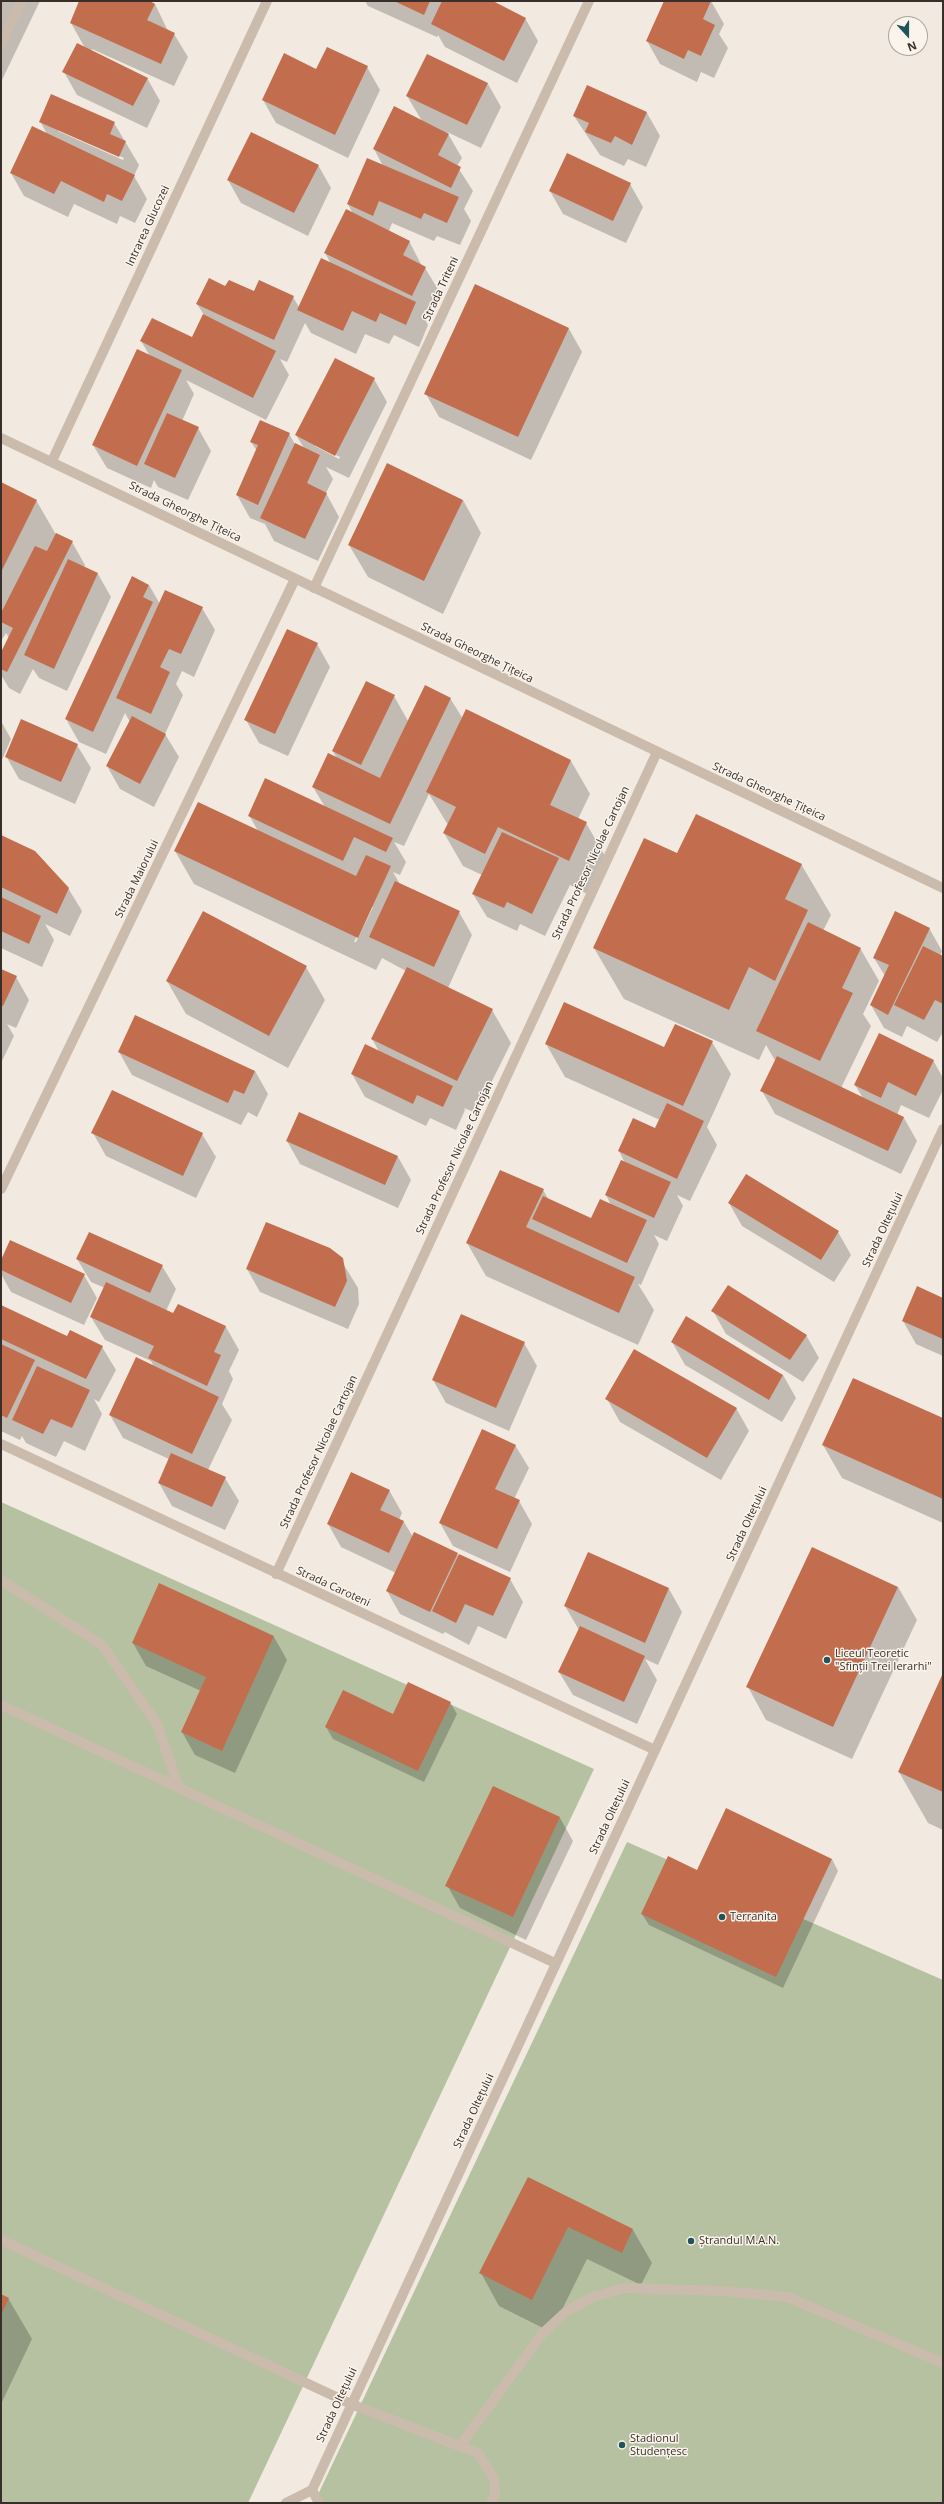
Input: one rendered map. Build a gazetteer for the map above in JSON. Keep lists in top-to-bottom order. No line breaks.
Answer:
{"streets":{"street":["Intrarea Glucozei","Strada Triteni","Strada Gheorghe Țițeica","Strada Profesor Nicolae Cartojan","Strada Maiorului","Strada Oltețului","Strada Caroteni"]},"crossings":[["Intrarea Glucozei","Strada Gheorghe Țițeica"],["Strada Triteni","Strada Gheorghe Țițeica"],["Strada Gheorghe Țițeica","Strada Profesor Nicolae Cartojan"],["Strada Gheorghe Țițeica","Strada Maiorului"],["Strada Profesor Nicolae Cartojan","Strada Caroteni"],["Strada Oltețului","Strada Caroteni"]],"places":["Liceul Teoretic \"Sfinții Trei Ierarhi\"","Terranita","Ștrandul M.A.N.","Stadionul Studențesc"],"north":"bottom"}
